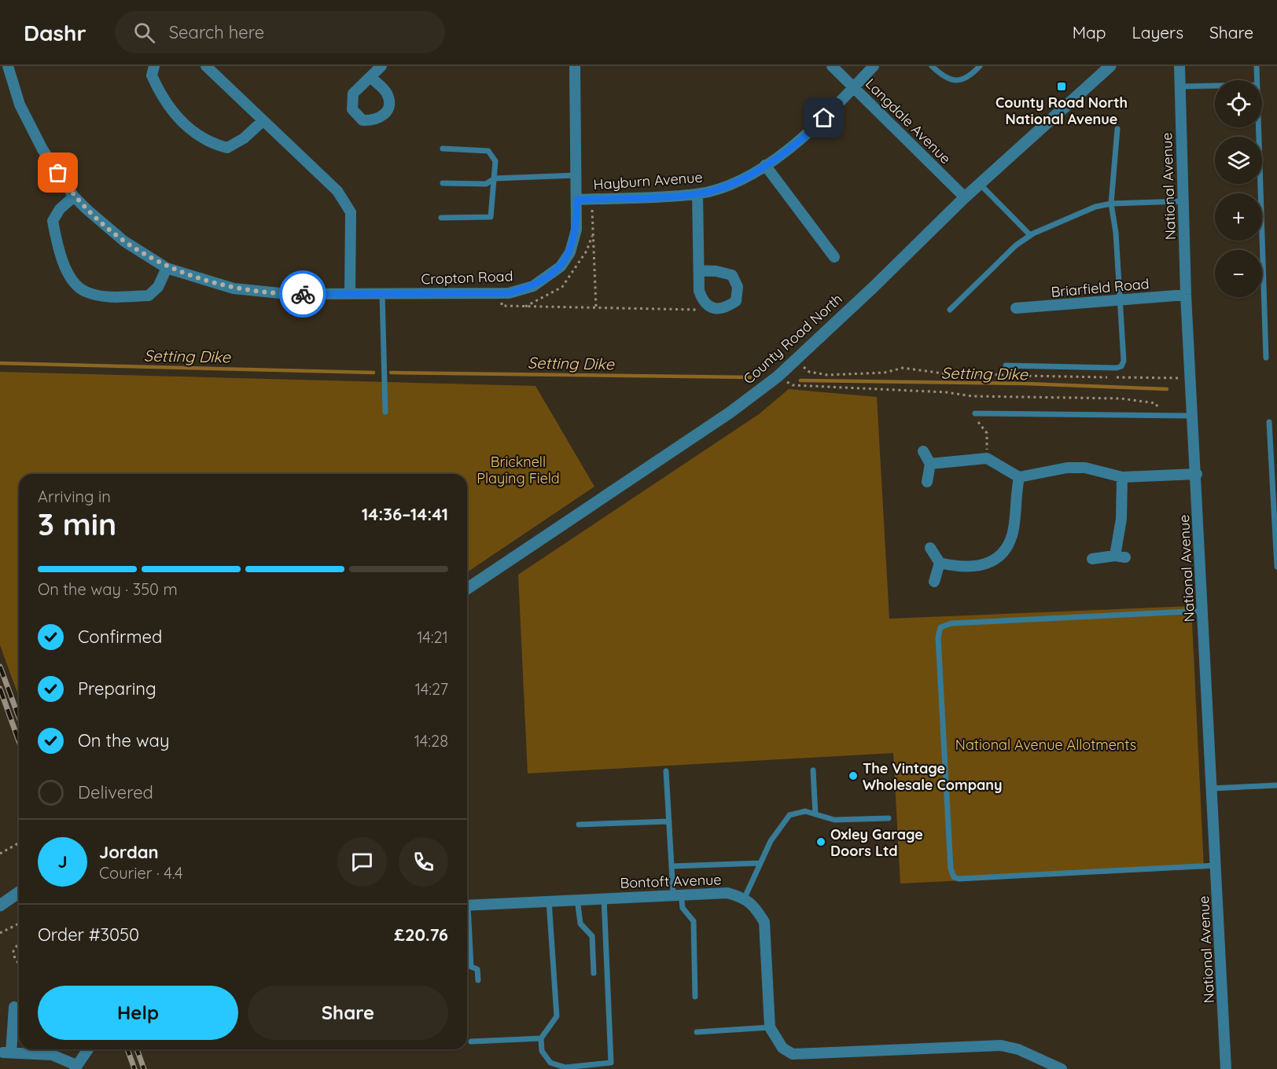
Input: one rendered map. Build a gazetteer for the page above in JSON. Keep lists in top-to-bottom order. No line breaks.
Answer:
{"streets":{"street":["Langdale Avenue","Hayburn Avenue","National Avenue","Cropton Road","Briarfield Road","County Road North","Bontoft Avenue"]},"crossings":[["Langdale Avenue","Hayburn Avenue"],["Langdale Avenue","County Road North"],["Hayburn Avenue","Cropton Road"],["National Avenue","Briarfield Road"]],"water":["Setting Dike"],"parks":["Bricknell Playing Field","National Avenue Allotments"],"places":{"transit":["County Road North National Avenue"],"other":["The Vintage Wholesale Company","Oxley Garage Doors Ltd"]},"page":{"header":"Dashr","search":"Search here","nav":["Map","Layers","Share"],"map_buttons":["+","−"],"heading":["3 min","Arriving in","14:36–14:41"],"panel":["Jordan","Courier · 4.4","Order #3050","£20.76"],"bar":"On the way · 350 m","list":[["Confirmed","14:21"],["Preparing","14:27"],["On the way","14:28"],"Delivered"],"round":"J","buttons":["Help","Share"]}}
